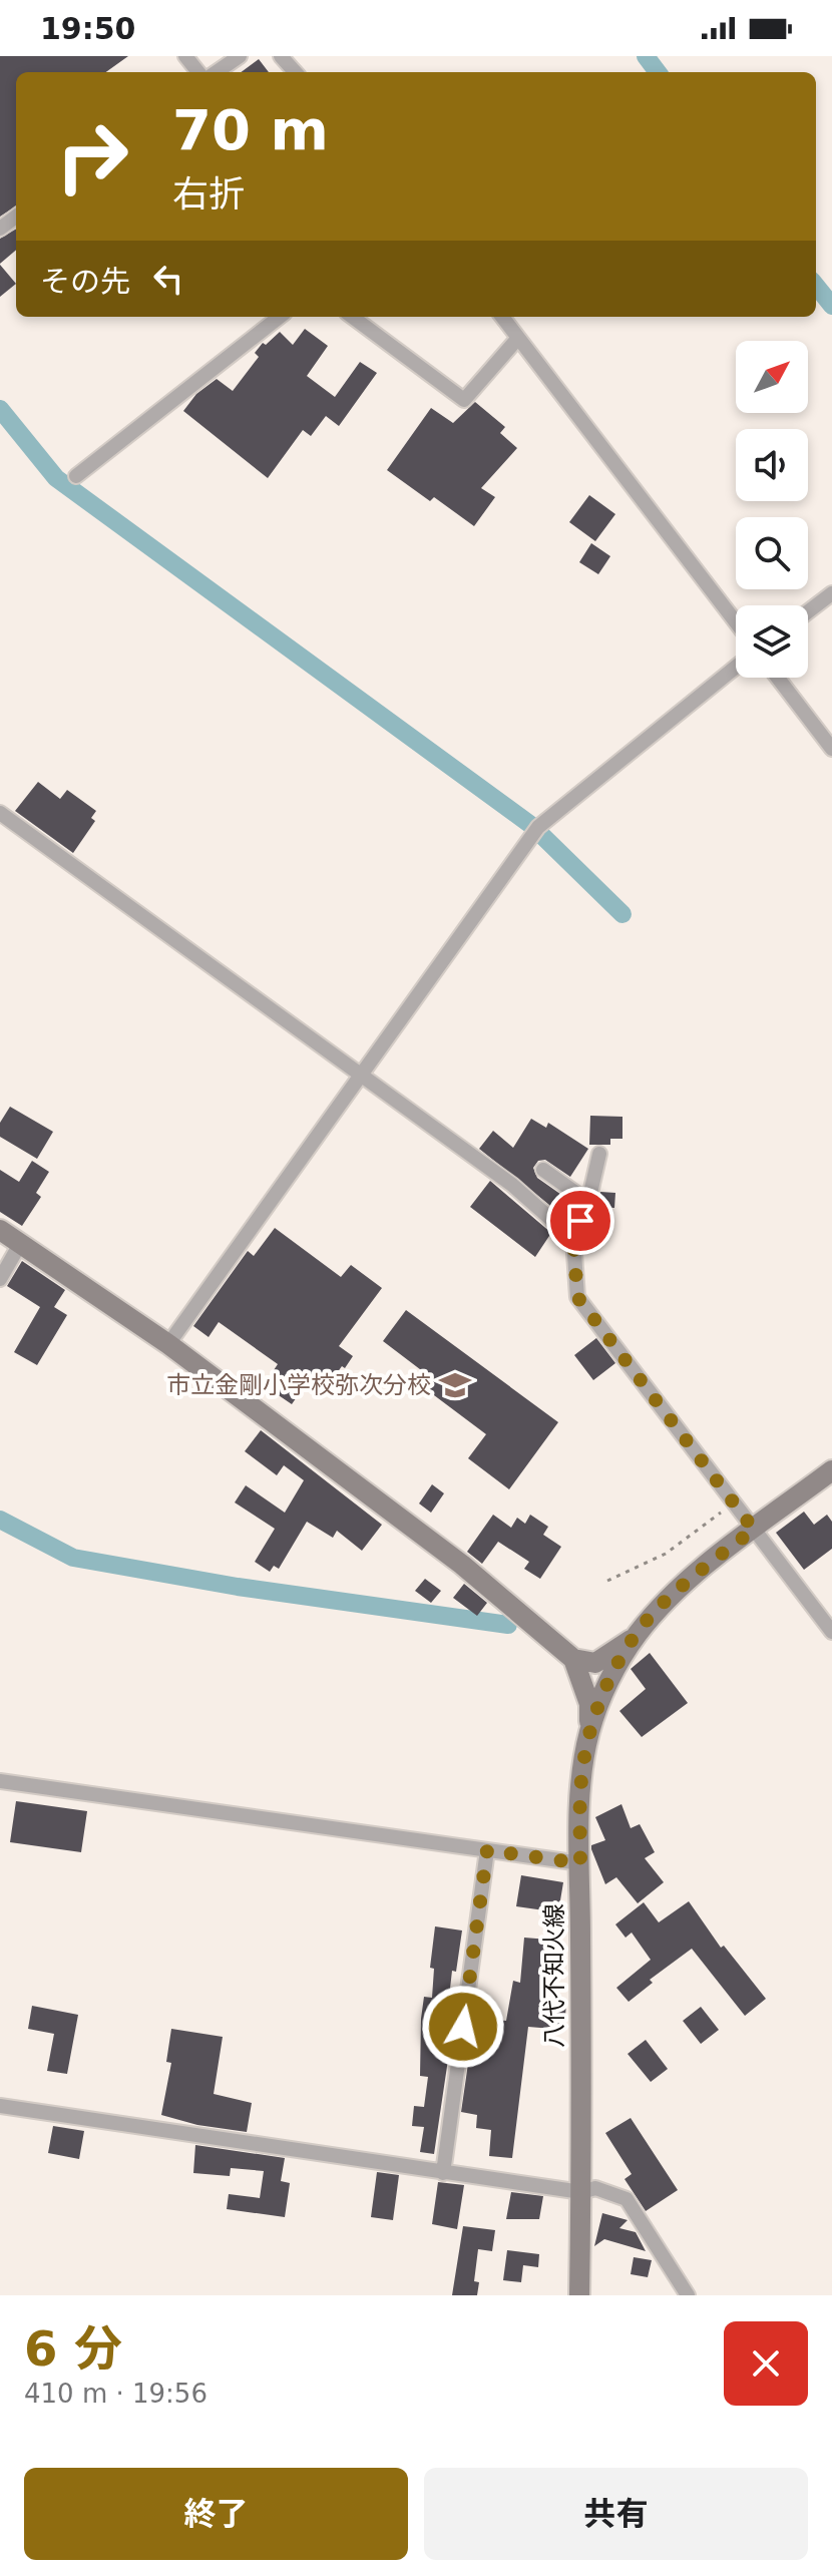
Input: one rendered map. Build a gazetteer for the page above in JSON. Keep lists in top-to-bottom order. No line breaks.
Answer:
{"streets":{"main road":["八代不知火線"]},"places":{"school or university":["市立金剛小学校弥次分校"]},"north":"top right","page":{"status":"19:50","turn":["70 m","右折"],"then":"その先","heading":["6 分","410 m · 19:56"],"buttons":["終了","共有"]}}
